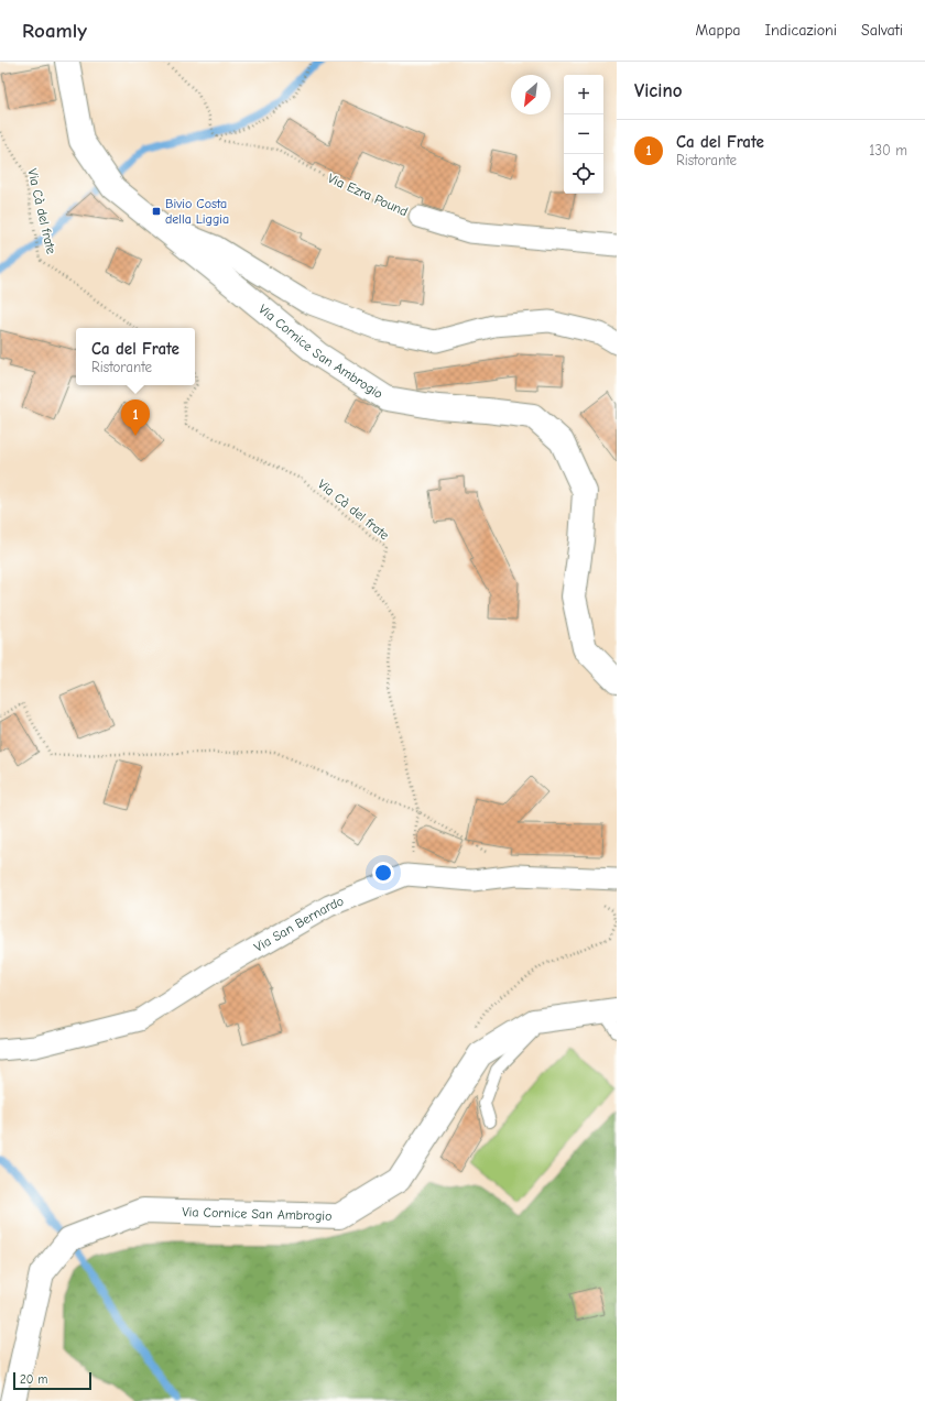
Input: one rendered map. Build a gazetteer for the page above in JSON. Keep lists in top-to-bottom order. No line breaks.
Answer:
{"streets":{"street":["Via Ezra Pound","Via Cornice San Ambrogio","Via San Bernardo"],"path":["Via Cà del frate"]},"places":{"transit":["Bivio Costa della Liggia"]},"scale_bar":"20 m","north":"bottom left","page":{"header":"Roamly","nav":["Mappa","Indicazioni","Salvati"],"heading":"Vicino","map_buttons":["+","−"],"list":[{"mark":"1","name":"Ca del Frate","note":"Ristorante","value":"130 m"}],"popup":["Ca del Frate","Ristorante"],"pins":"1","scale":"20 m"}}
